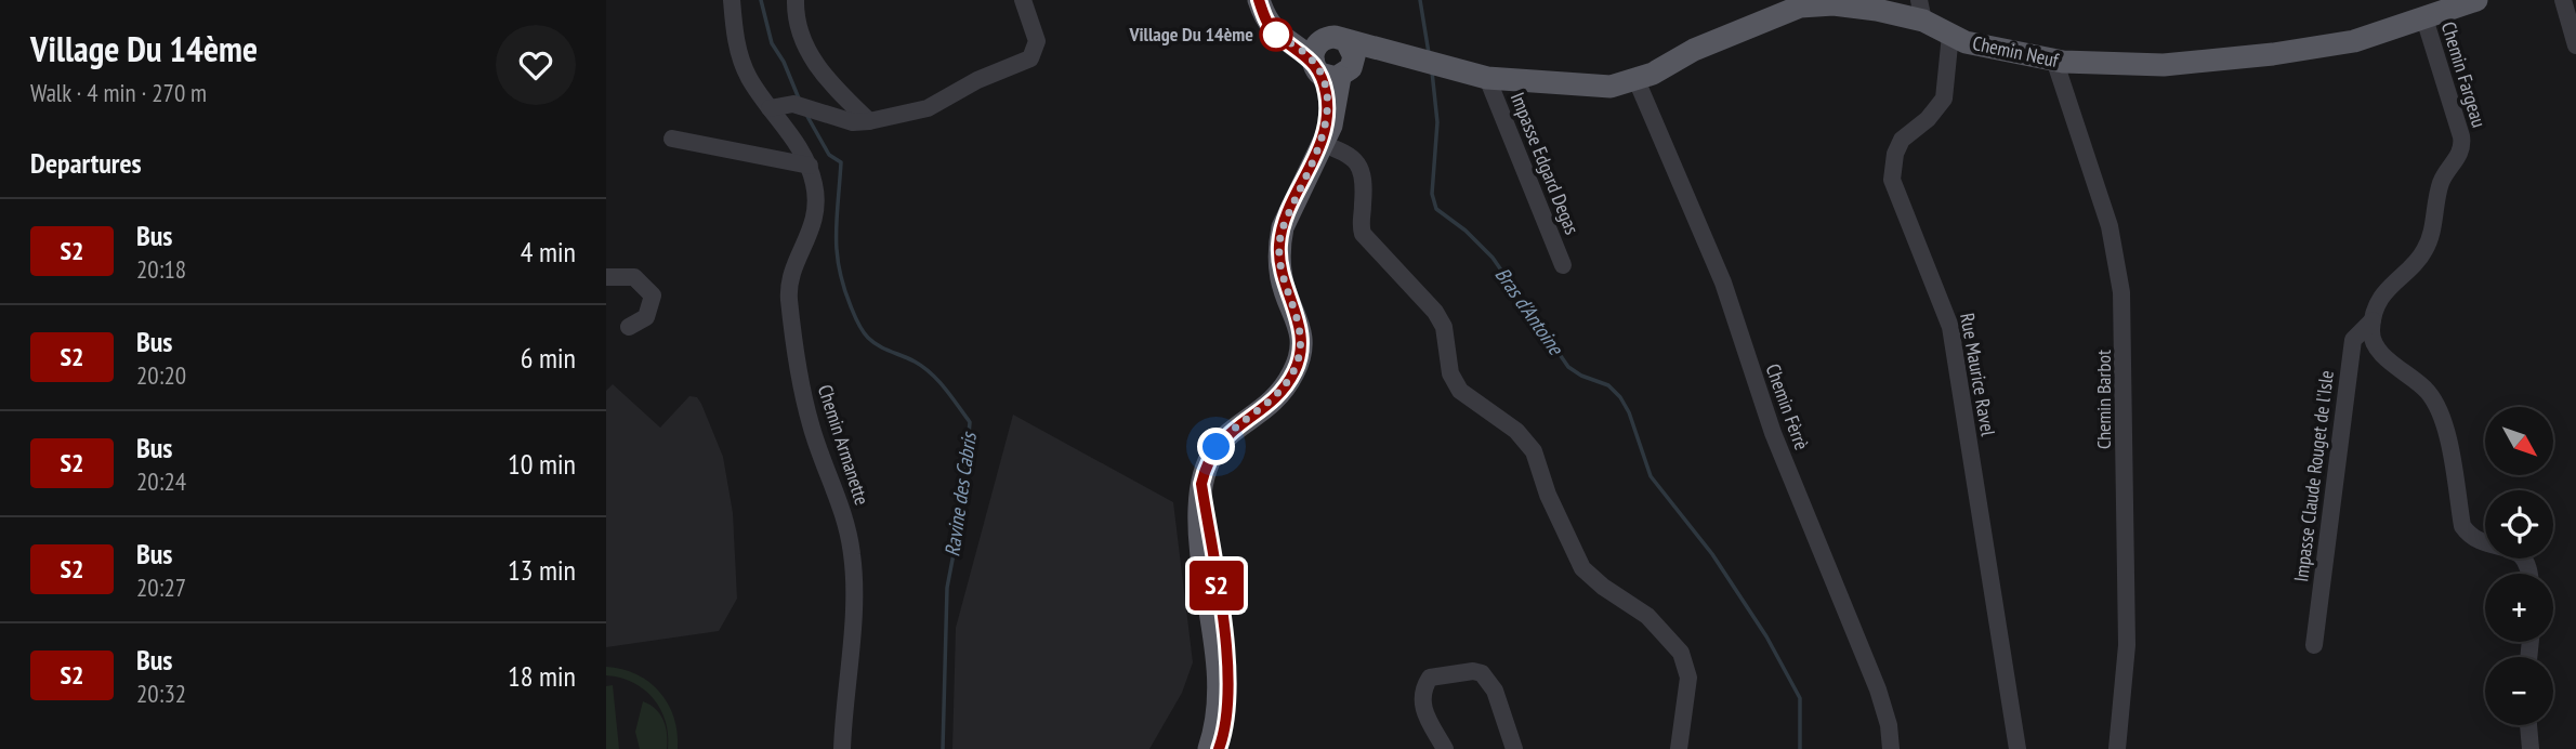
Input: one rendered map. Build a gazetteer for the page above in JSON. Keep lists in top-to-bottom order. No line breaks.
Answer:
{"streets":{"main road":["Chemin Neuf"],"street":["Chemin Fargeau","Impasse Edgard Degas","Rue Maurice Ravel","Chemin Barbot","Chemin Fèrrè","Chemin Armanette","Impasse Claude Rouget de l'Isle"]},"crossings":[["Chemin Neuf","Chemin Fargeau"],["Chemin Neuf","Impasse Edgard Degas"],["Chemin Neuf","Rue Maurice Ravel"],["Chemin Neuf","Chemin Barbot"],["Chemin Neuf","Chemin Fèrrè"],["Chemin Fargeau","Impasse Claude Rouget de l'Isle"]],"water":["Bras d'Antoine","Ravine des Cabris"],"places":["Village Du 14ème"],"lines":["bus line S2"],"north":"bottom right","page":{"heading":[["Village Du 14ème","Walk · 4 min · 270 m"],"Departures"],"on_map":"S2","list":[{"mark":"S2","name":"Bus","note":"20:18","value":"4 min"},{"mark":"S2","name":"Bus","note":"20:20","value":"6 min"},{"mark":"S2","name":"Bus","note":"20:24","value":"10 min"},{"mark":"S2","name":"Bus","note":"20:27","value":"13 min"},{"mark":"S2","name":"Bus","note":"20:32","value":"18 min"}],"map_buttons":["+","−"]}}
